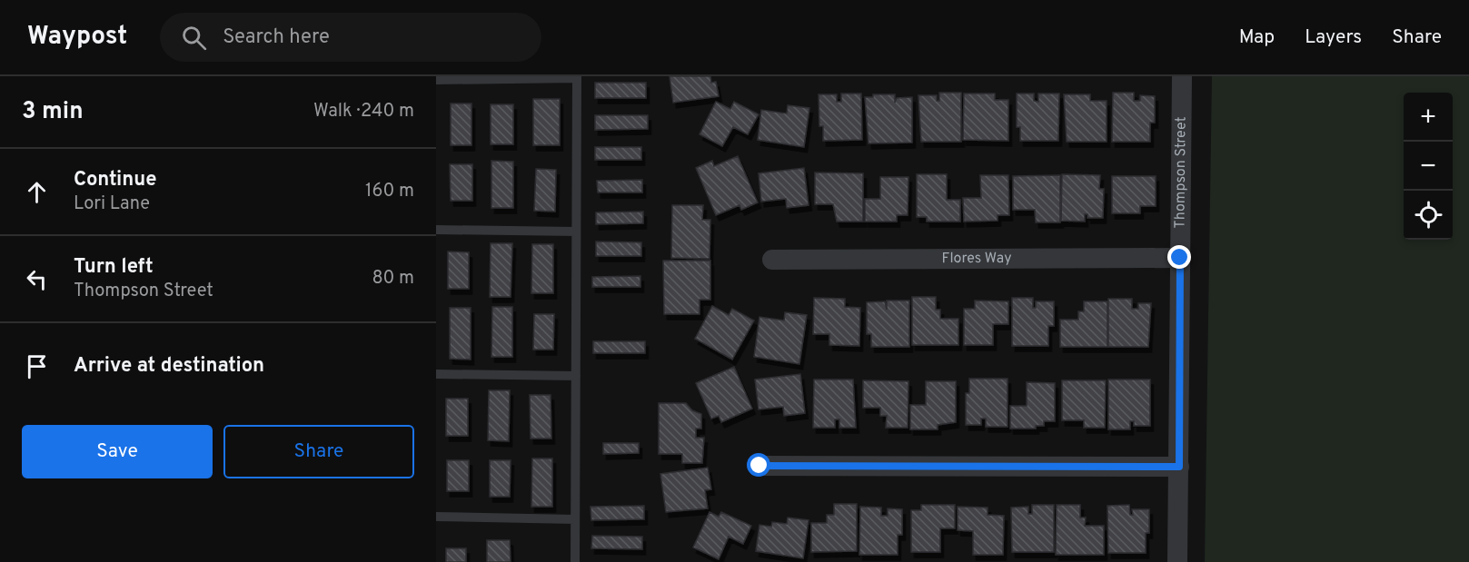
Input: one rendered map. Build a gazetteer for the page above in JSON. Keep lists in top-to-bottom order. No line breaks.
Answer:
{"streets":{"street":["Thompson Street","Flores Way"]},"crossings":[["Thompson Street","Flores Way"]],"page":{"header":"Waypost","search":"Search here","nav":["Map","Layers","Share"],"heading":["3 min","Walk · 240 m"],"map_buttons":["+","−"],"list":[["Continue","Lori Lane","160 m"],["Turn left","Thompson Street","80 m"],"Arrive at destination"],"buttons":["Save","Share"]}}
